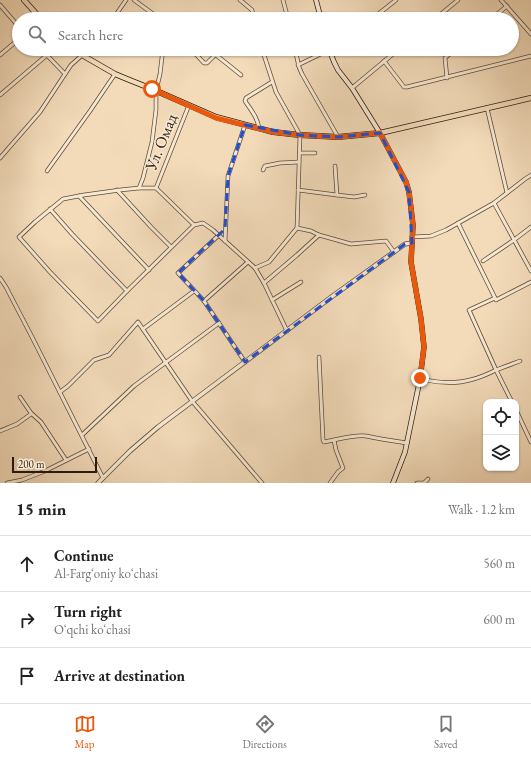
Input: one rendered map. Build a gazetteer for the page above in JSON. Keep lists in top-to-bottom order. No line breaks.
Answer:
{"streets":{"street":["Ул. Омад"]},"scale_bar":"200 m","page":{"search":"Search here","scale":"200 m","heading":["15 min","Walk · 1.2 km"],"list":[["Continue","Al-Fargʻoniy koʻchasi","560 m"],["Turn right","Oʻqchi koʻchasi","600 m"],"Arrive at destination"],"nav":["Map","Directions","Saved"]}}
